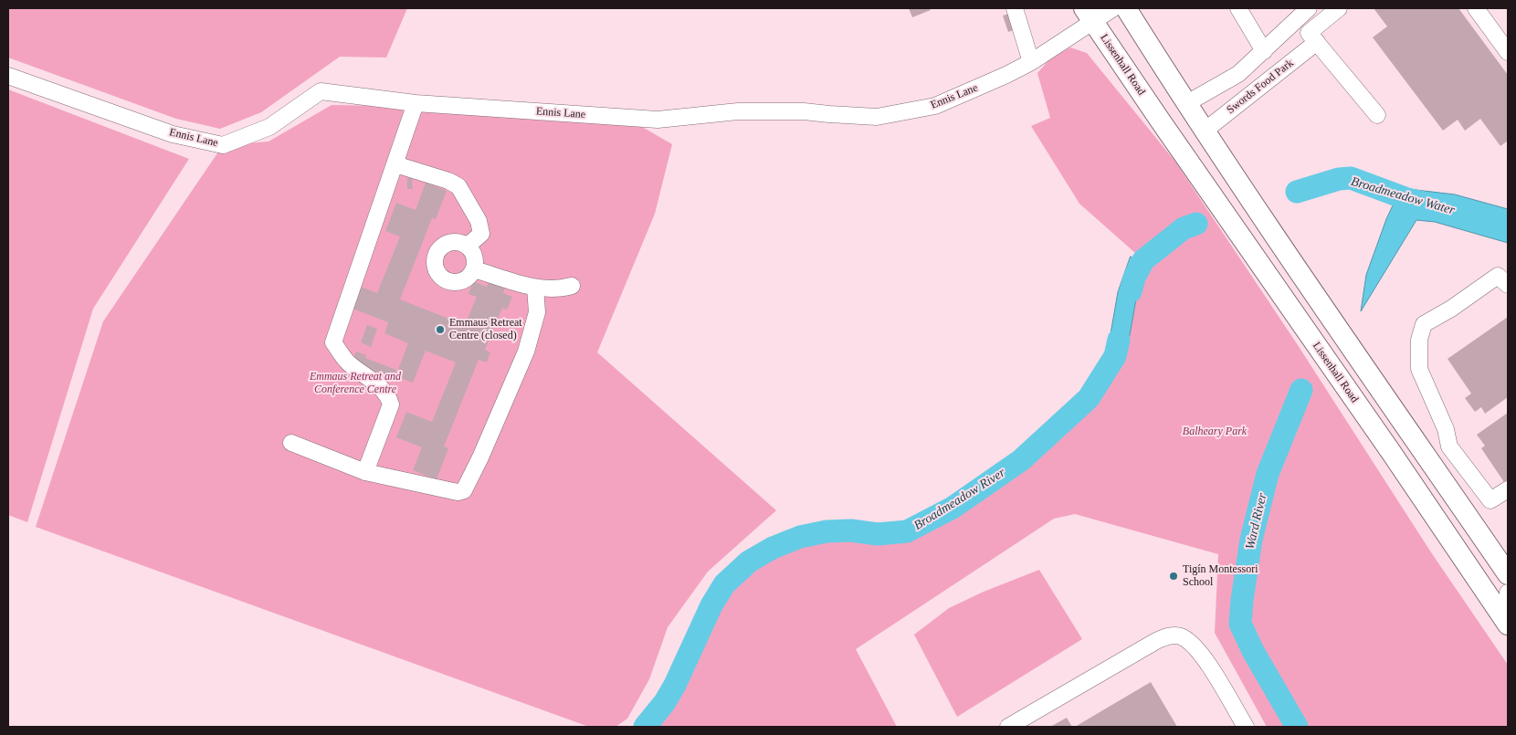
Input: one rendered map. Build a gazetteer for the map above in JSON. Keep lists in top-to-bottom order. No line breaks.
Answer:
{"streets":{"main road":["Lissenhall Road"],"street":["Swords Food Park","Ennis Lane"]},"crossings":[["Lissenhall Road","Ennis Lane"]],"water":["Broadmeadow Water","Broadmeadow River","Ward River"],"parks":["Emmaus Retreat and Conference Centre","Balheary Park"],"places":["Emmaus Retreat Centre (closed)","Tigín Montessori School"]}
